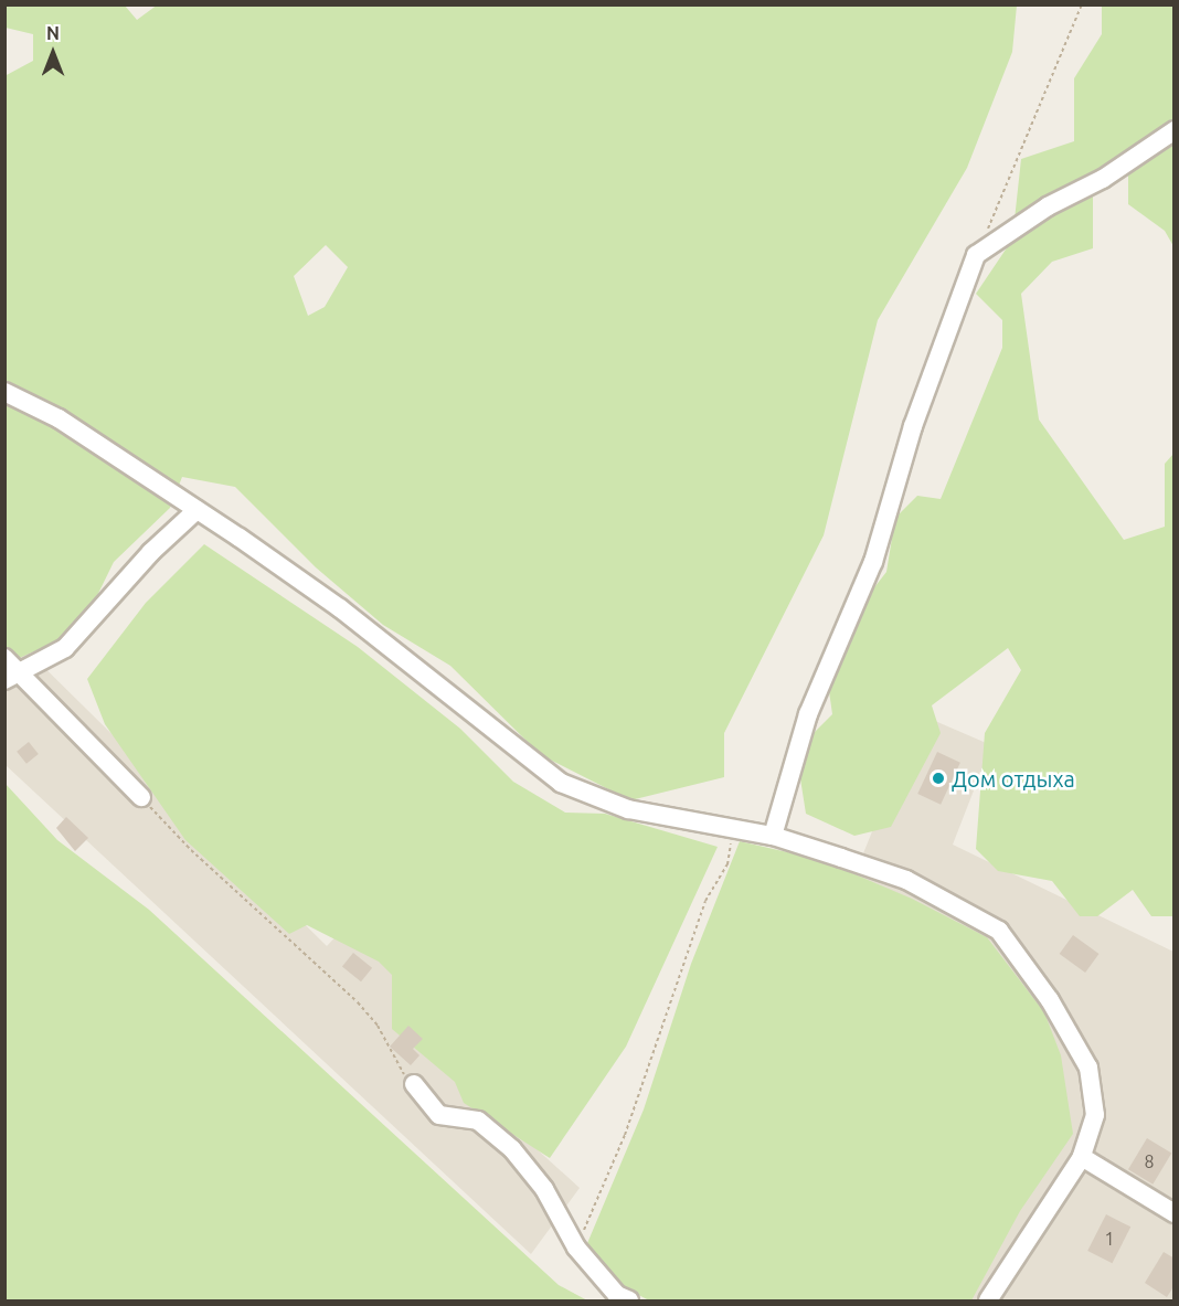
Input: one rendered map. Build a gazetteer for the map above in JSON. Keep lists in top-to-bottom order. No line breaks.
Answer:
{"places":["Дом отдыха"],"house_numbers":["8","1"],"north":"top"}
